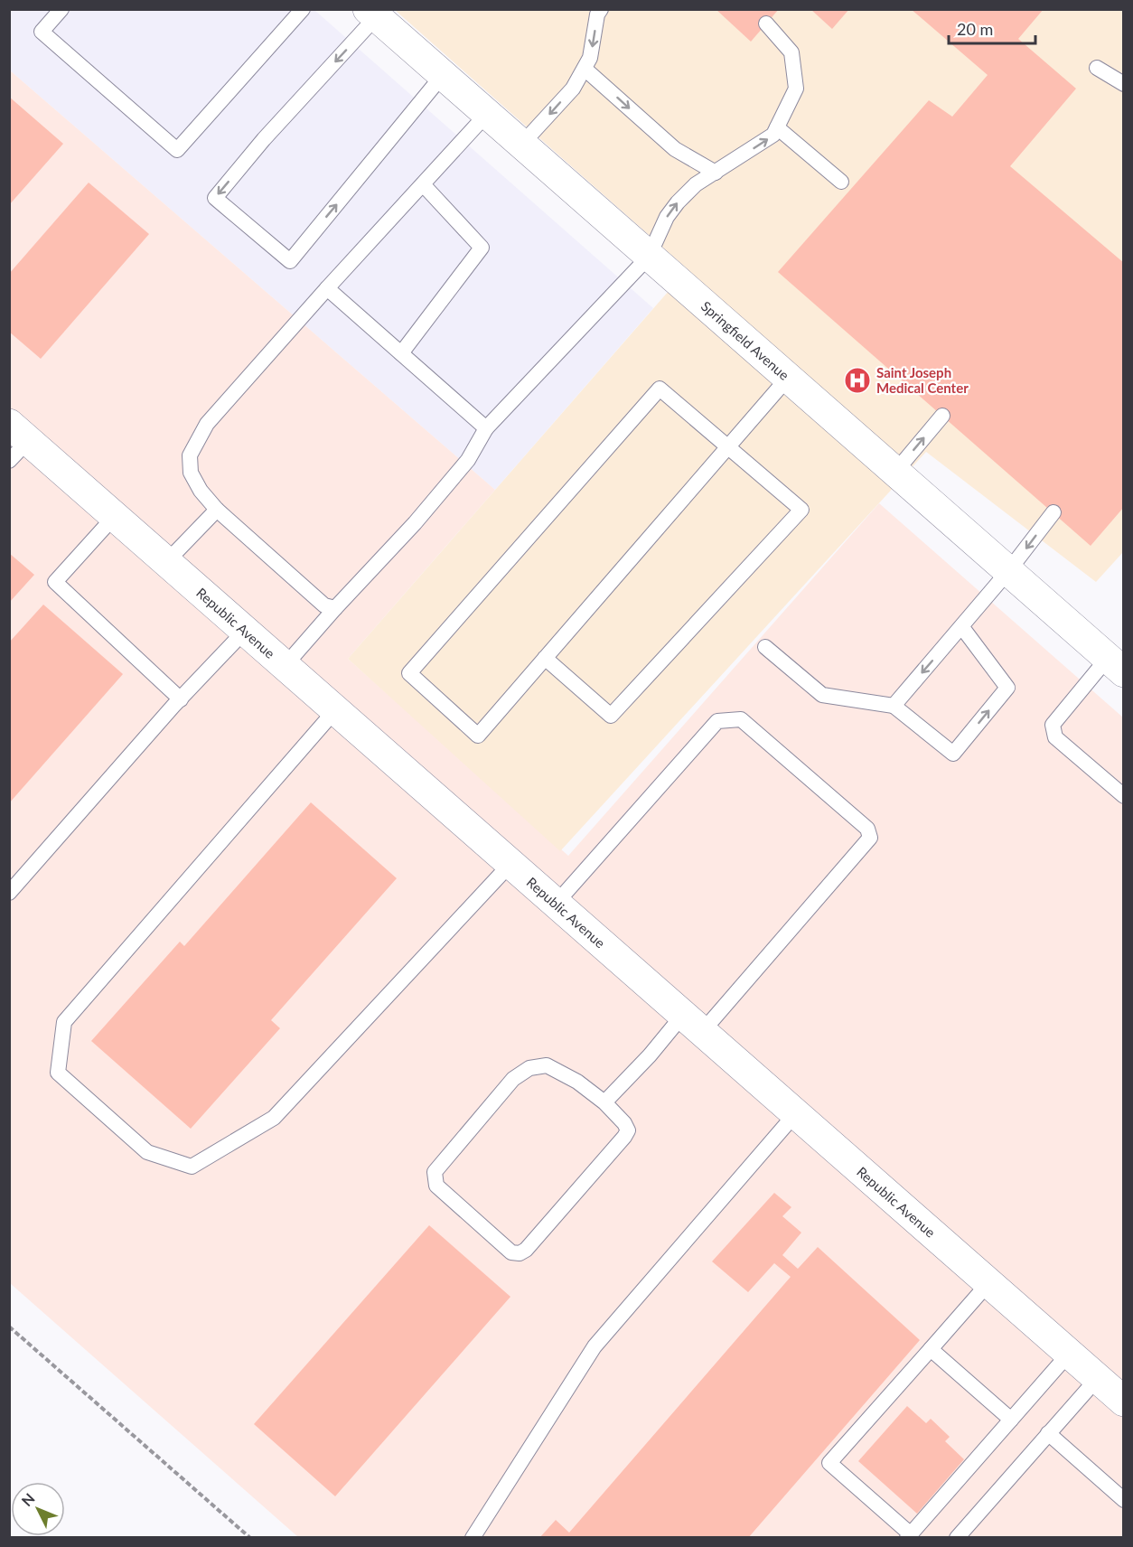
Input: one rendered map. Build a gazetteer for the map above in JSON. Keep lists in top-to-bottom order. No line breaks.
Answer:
{"streets":{"street":["Springfield Avenue","Republic Avenue"]},"places":{"hospital":["Saint Joseph Medical Center"]},"scale_bar":"20 m","north":"top left"}
